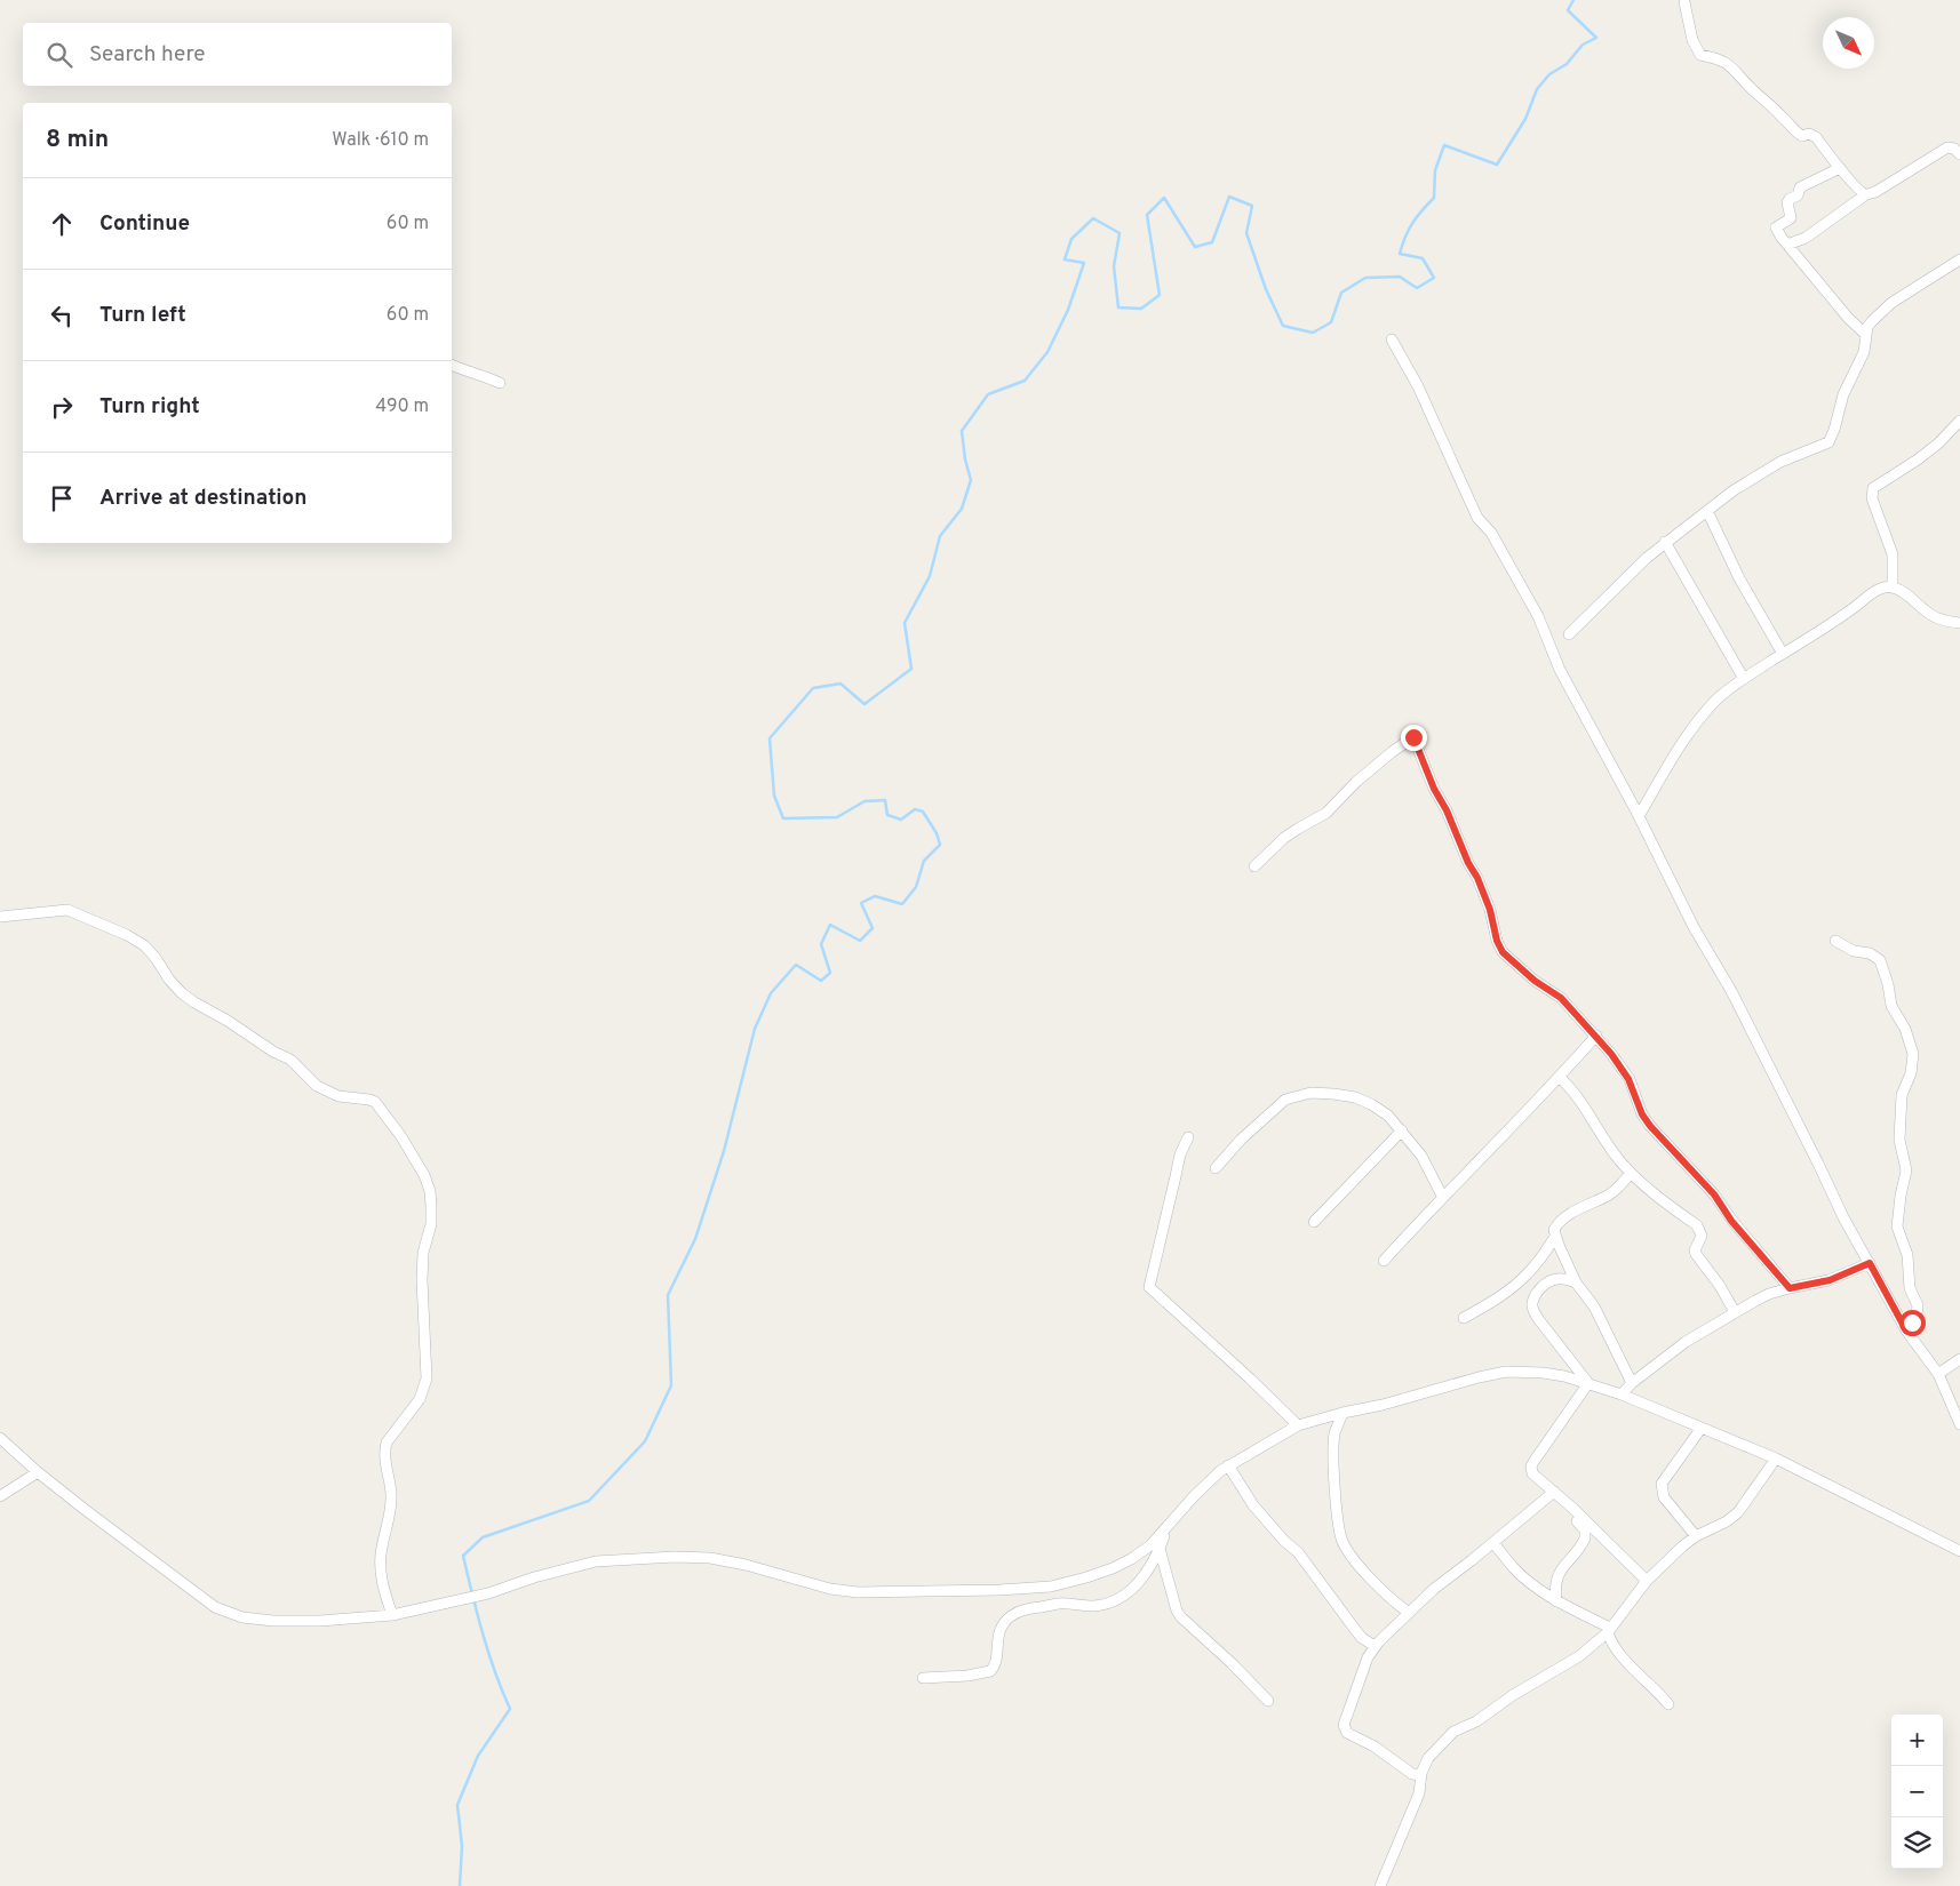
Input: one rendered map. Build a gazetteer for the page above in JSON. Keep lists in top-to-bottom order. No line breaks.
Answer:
{"north":"bottom right","page":{"search":"Search here","heading":["8 min","Walk · 610 m"],"list":[["Continue","60 m"],["Turn left","60 m"],["Turn right","490 m"],"Arrive at destination"],"map_buttons":["+","−"]}}
